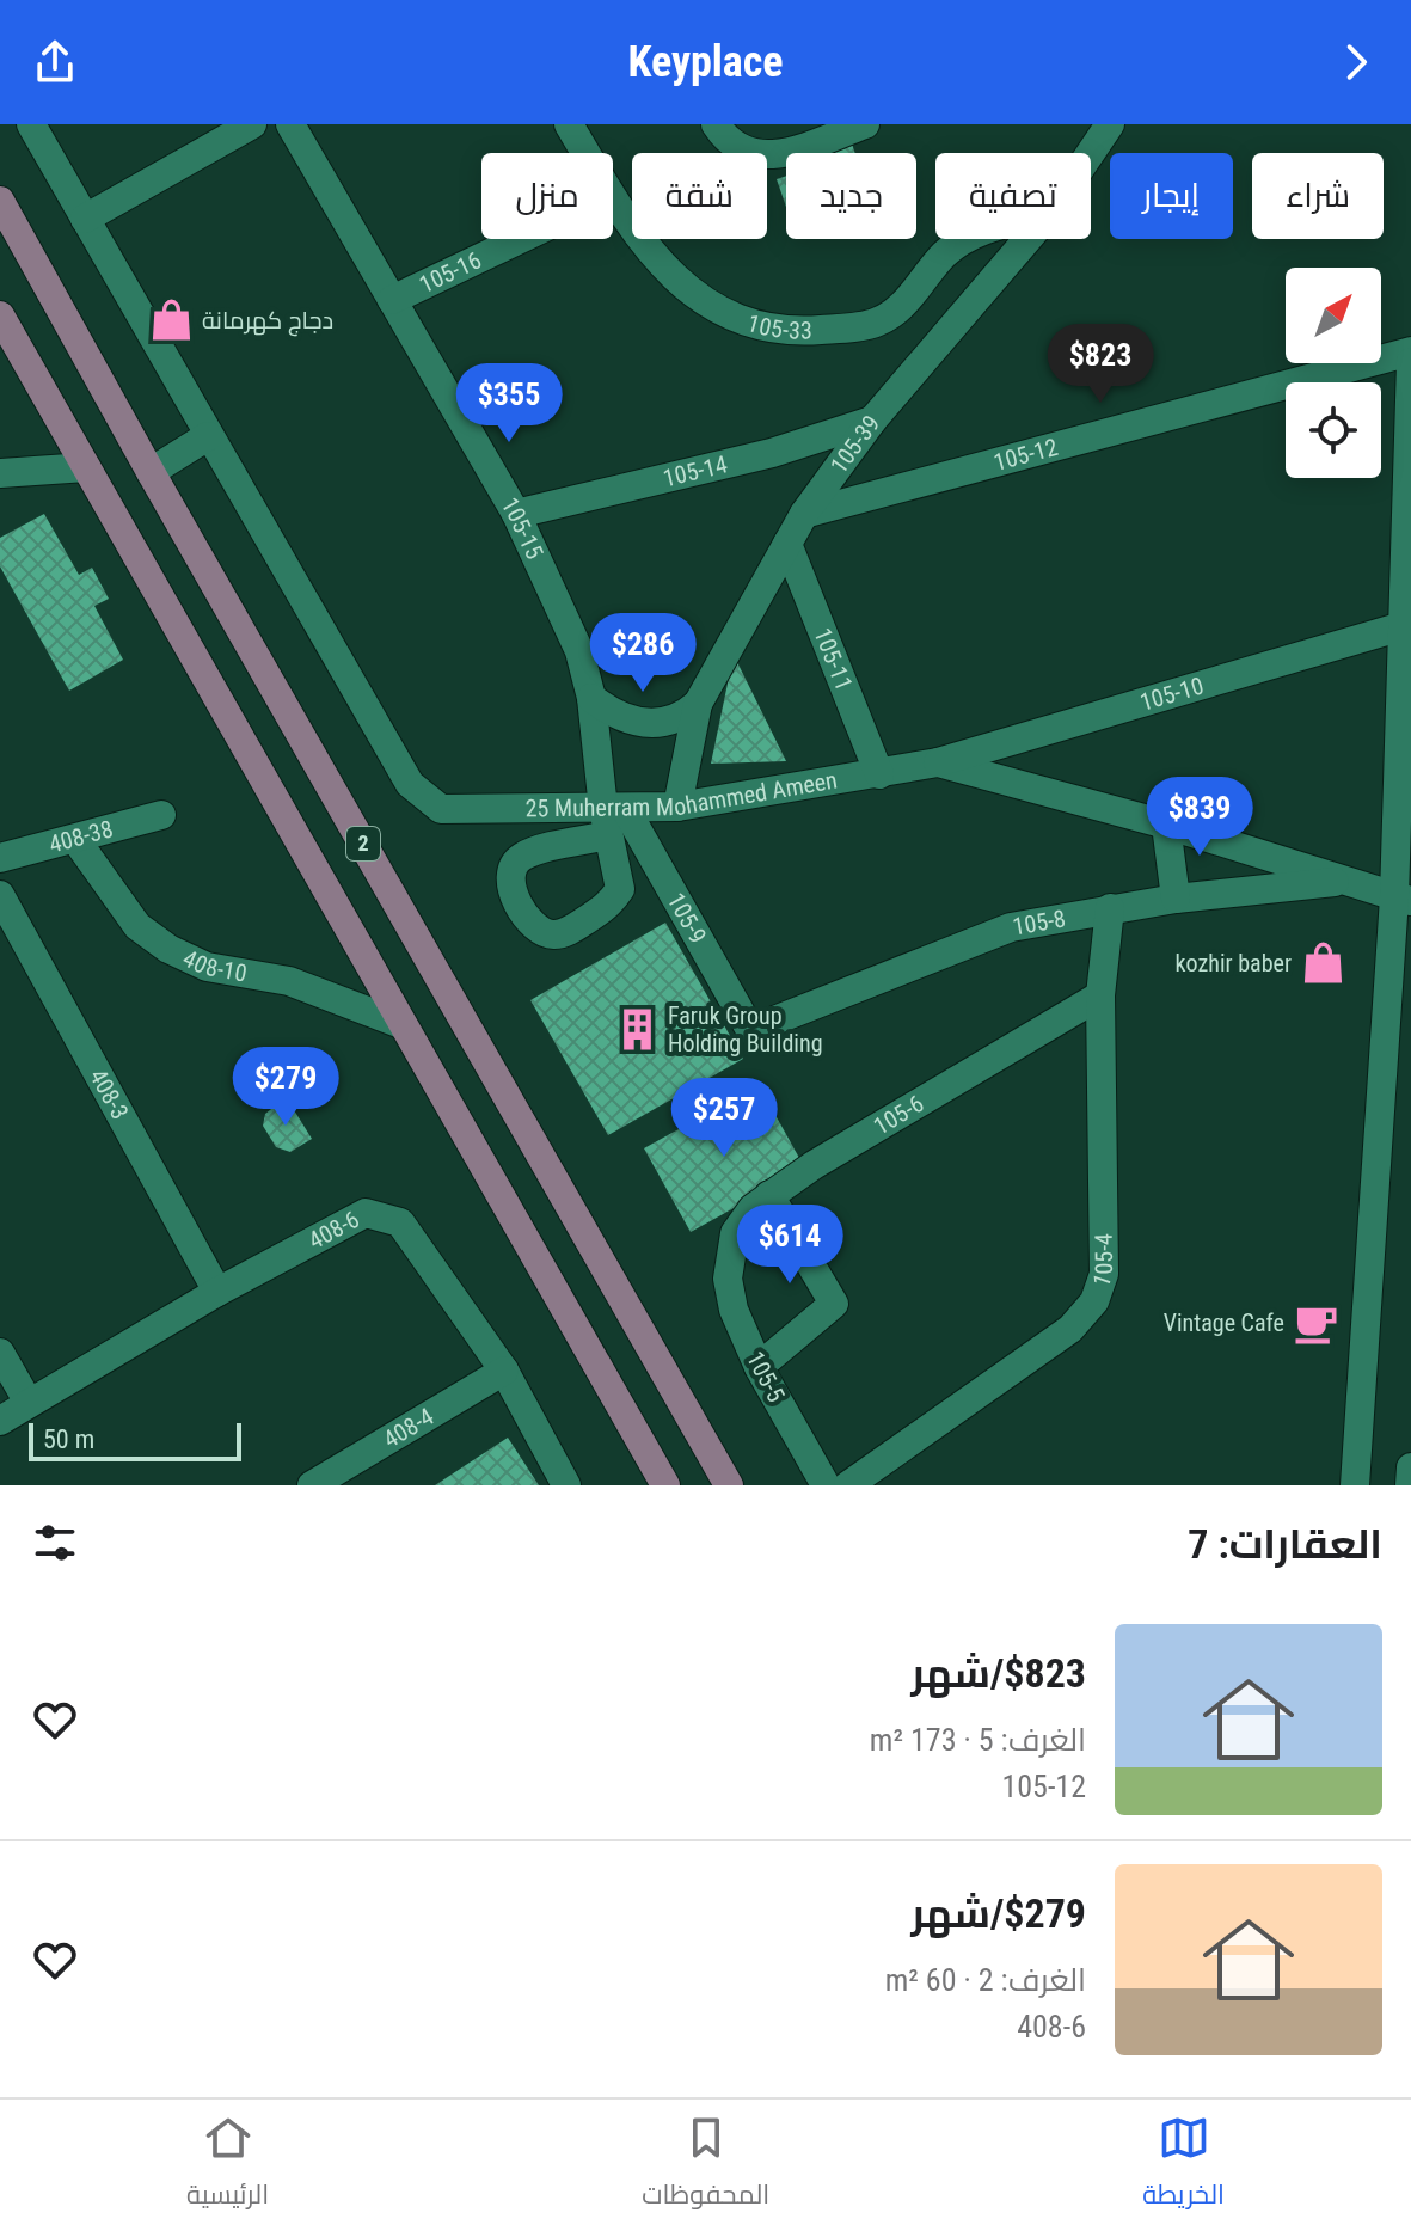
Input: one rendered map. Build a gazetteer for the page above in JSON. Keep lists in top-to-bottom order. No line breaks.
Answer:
{"streets":{"main road":["2"],"street":["105-16","105-33","105-39","105-12","105-14","105-15","105-11","105-10","25 Muherram Mohammed Ameen","408-38","105-9","105-8","408-10","408-3","105-6","408-6","105-4","105-5","408-4"]},"crossings":[["105-16","105-15"],["105-39","105-12"],["105-39","105-14"],["105-39","105-11"],["105-39","25 Muherram Mohammed Ameen"],["105-14","105-15"],["105-15","25 Muherram Mohammed Ameen"],["105-15","105-9"],["105-11","25 Muherram Mohammed Ameen"],["105-10","25 Muherram Mohammed Ameen"],["25 Muherram Mohammed Ameen","105-9"],["25 Muherram Mohammed Ameen","105-8"],["408-38","408-10"],["2","408-10"],["105-9","105-8"],["105-8","105-4"],["408-3","408-6"],["105-6","105-4"],["105-6","105-5"],["408-6","408-4"]],"places":{"shop":["دجاج كهرمانة","kozhir baber"],"building":["Faruk Group Holding Building"],"cafe":["Vintage Cafe"]},"scale_bar":"50 m","north":"top right","page":{"header":"Keyplace","chip":["شراء","إيجار","تصفية","جديد","شقة","منزل"],"price":["$823","$355","$286","$839","$279","$257","$614"],"scale":"50 m","heading":"العقارات: 7","list":[{"name":"$823/شهر","note":"الغرف: 5 · 173 m² · 105-12"},{"name":"$279/شهر","note":"الغرف: 2 · 60 m² · 408-6"}],"tabs":["الخريطة","المحفوظات","الرئيسية"]}}
